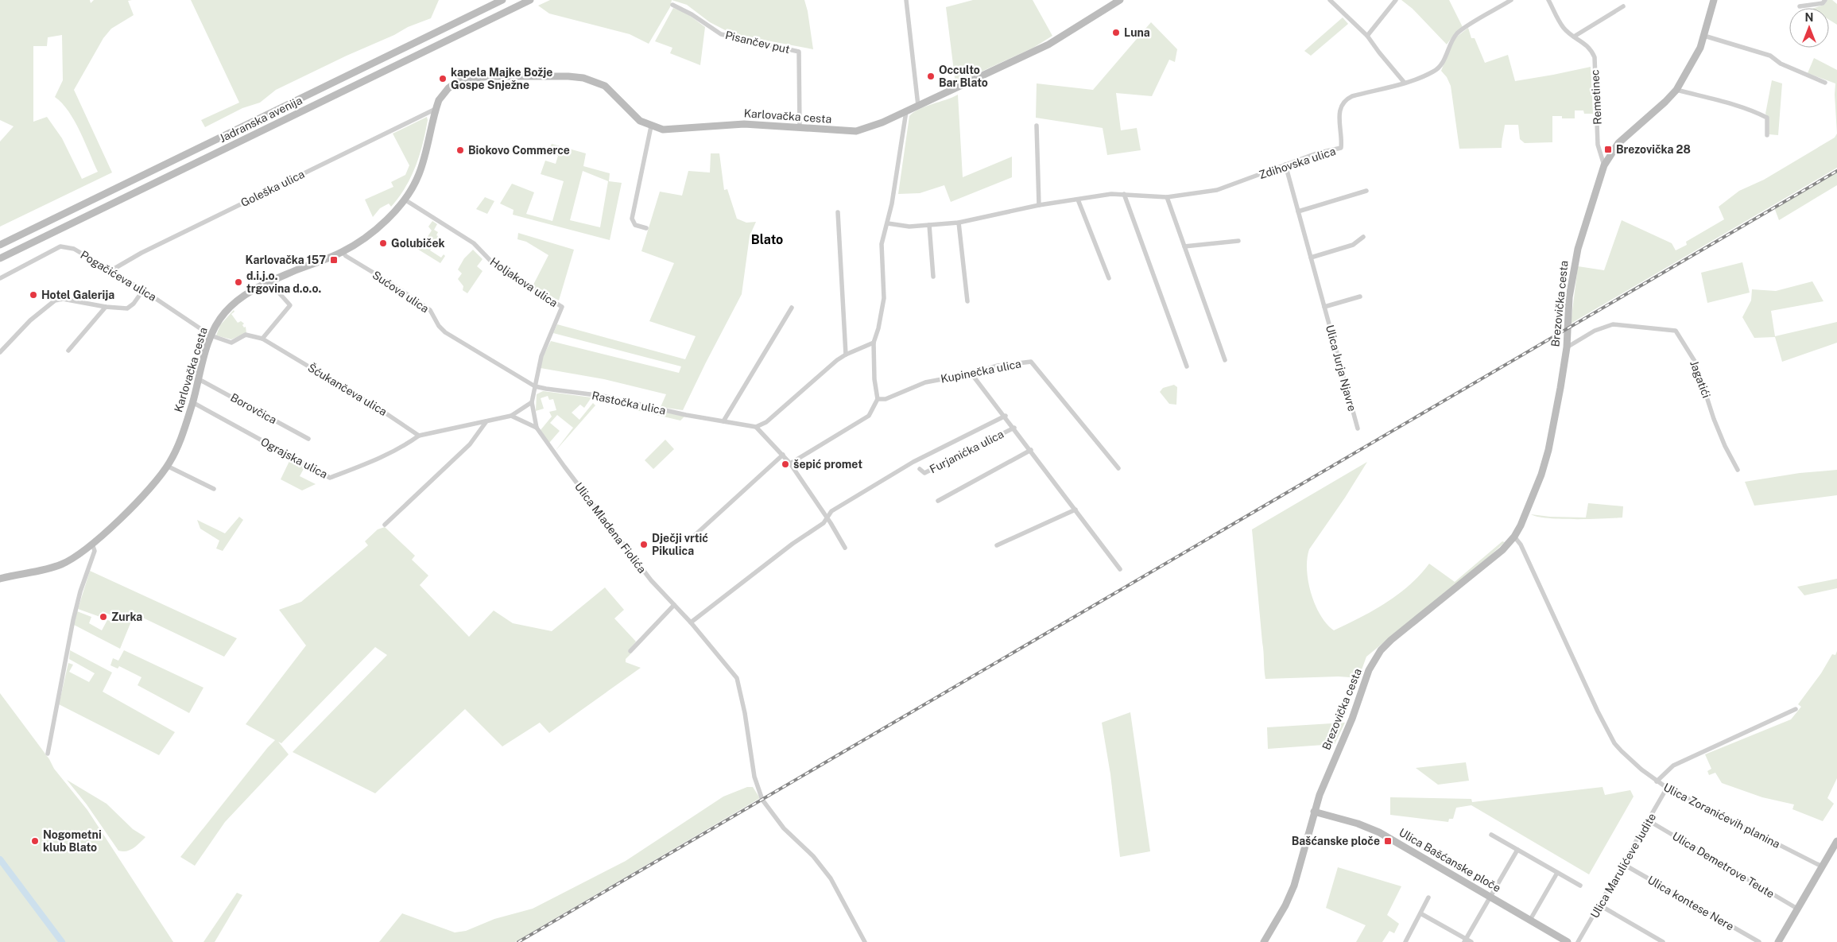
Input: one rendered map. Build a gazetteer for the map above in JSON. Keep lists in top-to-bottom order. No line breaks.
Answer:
{"streets":{"main road":["Karlovačka cesta","Jadranska avenija","Brezovička cesta","Ulica Bašćanske ploče"],"street":["Pisančev put","Remetinec","Zdihovska ulica","Goleška ulica","Pogačićeva ulica","Holjakova ulica","Sućova ulica","Ulica Jurja Njavre","Kupinečka ulica","Jagatići","Šćukančeva ulica","Rastočka ulica","Borovčica","Furjanićka ulica","Ograjska ulica","Ulica Mladena Fiolića","Ulica Zoranićevih planina","Ulica Demetrove Teute","Ulica Marulićeve Judite","Ulica kontese Nere"]},"crossings":[["Pisančev put","Karlovačka cesta"],["Remetinec","Brezovička cesta"],["Karlovačka cesta","Goleška ulica"],["Karlovačka cesta","Pogačićeva ulica"],["Karlovačka cesta","Holjakova ulica"],["Karlovačka cesta","Sućova ulica"],["Karlovačka cesta","Šćukančeva ulica"],["Karlovačka cesta","Borovčica"],["Karlovačka cesta","Ograjska ulica"],["Zdihovska ulica","Ulica Jurja Njavre"],["Goleška ulica","Pogačićeva ulica"],["Pogačićeva ulica","Šćukančeva ulica"],["Holjakova ulica","Sućova ulica"],["Holjakova ulica","Rastočka ulica"],["Holjakova ulica","Ulica Mladena Fiolića"],["Sućova ulica","Rastočka ulica"],["Brezovička cesta","Jagatići"],["Brezovička cesta","Ulica Bašćanske ploče"],["Kupinečka ulica","Furjanićka ulica"],["Šćukančeva ulica","Ograjska ulica"],["Ulica Zoranićevih planina","Ulica Marulićeve Judite"],["Ulica Demetrove Teute","Ulica Marulićeve Judite"],["Ulica Marulićeve Judite","Ulica kontese Nere"]],"districts":["Blato"],"places":{"other":["Luna","Occulto Bar Blato","kapela Majke Božje Gospe Snježne","Biokovo Commerce","Golubiček","d.i.j.o. trgovina d.o.o.","Hotel Galerija","šepić promet","Dječji vrtić Pikulica","Zurka","Nogometni klub Blato"],"transit":["Brezovička 28","Karlovačka 157","Bašćanske ploče"]},"north":"top"}
